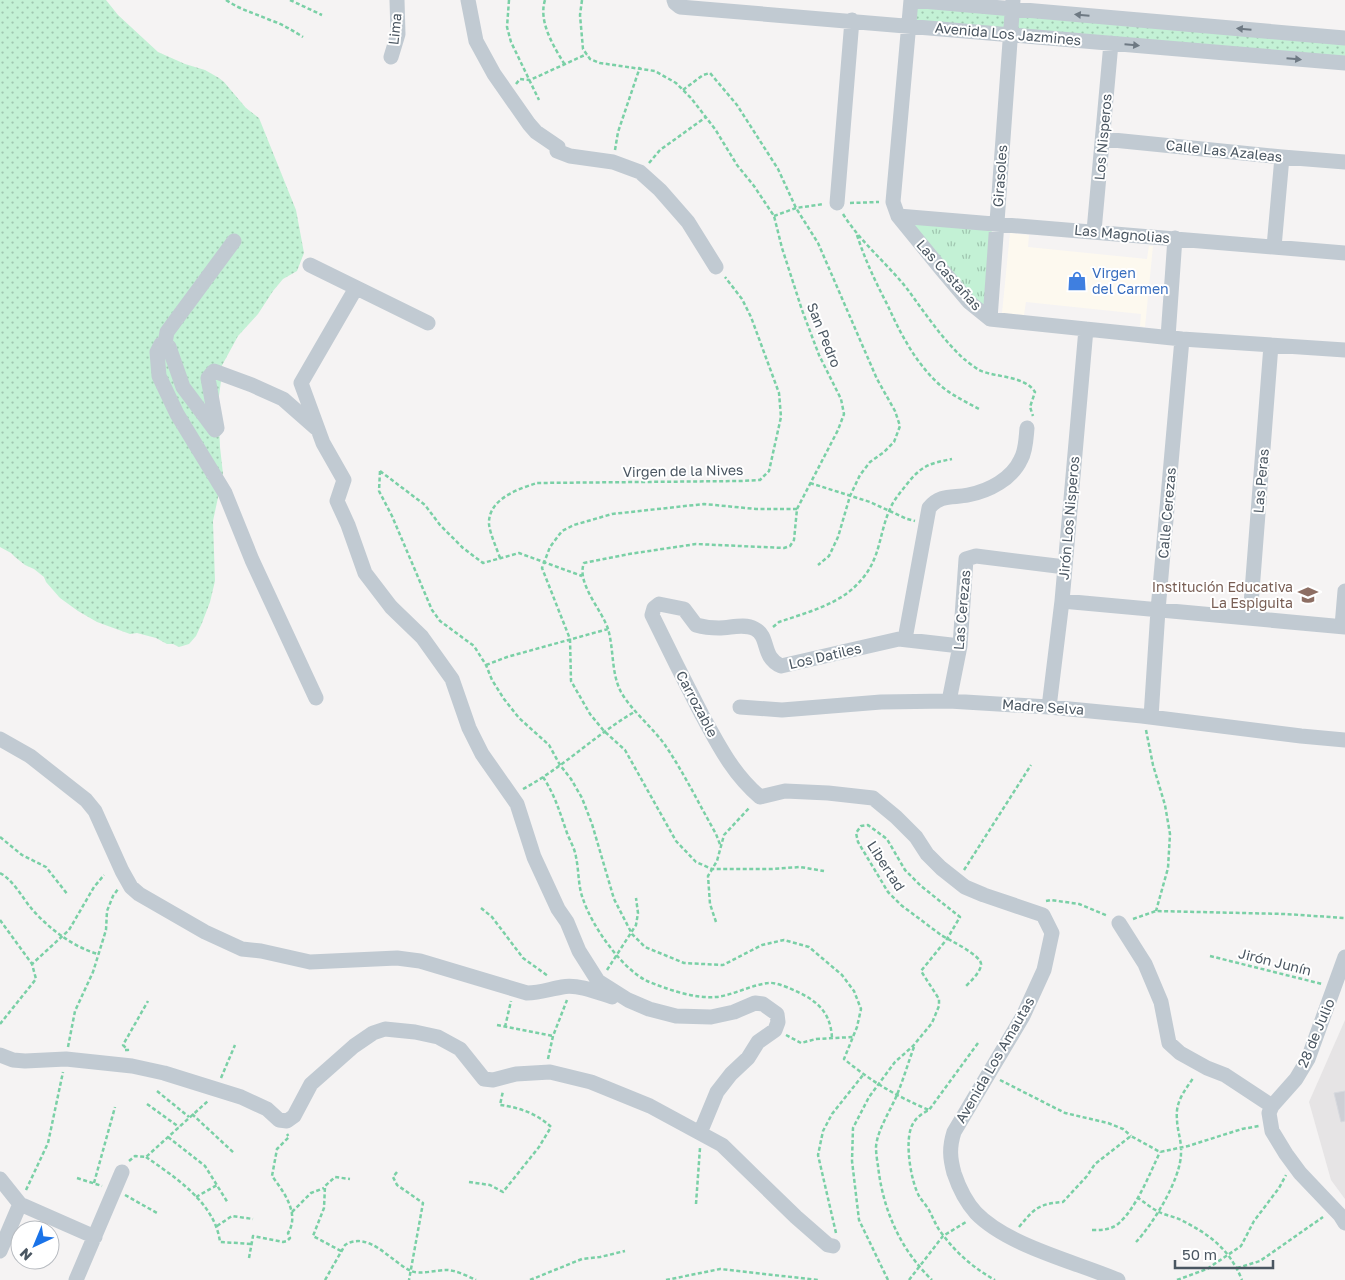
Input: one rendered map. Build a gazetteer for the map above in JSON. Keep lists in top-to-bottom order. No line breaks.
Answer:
{"streets":{"street":["Lima","Avenida Los Jazmines","Los Nisperos","Calle Las Azaleas","Girasoles","Las Magnolias","Las Castañas","Las Peras","Calle Cerezas","Jirón Los Nisperos","Las Cerezas","Los Datiles","Carrozable","Madre Selva","28 de Julio","Avenida Los Amautas"],"path":["San Pedro","Virgen de la Nives","Libertad","Jirón Junín"]},"crossings":[["Avenida Los Jazmines","Los Nisperos"],["Avenida Los Jazmines","Girasoles"],["Avenida Los Jazmines","Las Castañas"],["Los Nisperos","Calle Las Azaleas"],["Los Nisperos","Las Magnolias"],["Girasoles","Las Magnolias"],["Girasoles","Las Castañas"],["Las Magnolias","Las Castañas"],["Las Magnolias","Calle Cerezas"],["Las Castañas","Las Peras"],["Las Castañas","Calle Cerezas"],["Las Castañas","Jirón Los Nisperos"],["Calle Cerezas","Madre Selva"],["Jirón Los Nisperos","Las Cerezas"],["Jirón Los Nisperos","Madre Selva"],["Las Cerezas","Los Datiles"],["Las Cerezas","Madre Selva"],["Los Datiles","Carrozable"],["Carrozable","Avenida Los Amautas"],["Jirón Junín","28 de Julio"]],"places":{"shop":["Virgen del Carmen"],"school or university":["Institución Educativa La Espiguita"]},"scale_bar":"50 m","north":"bottom left"}
